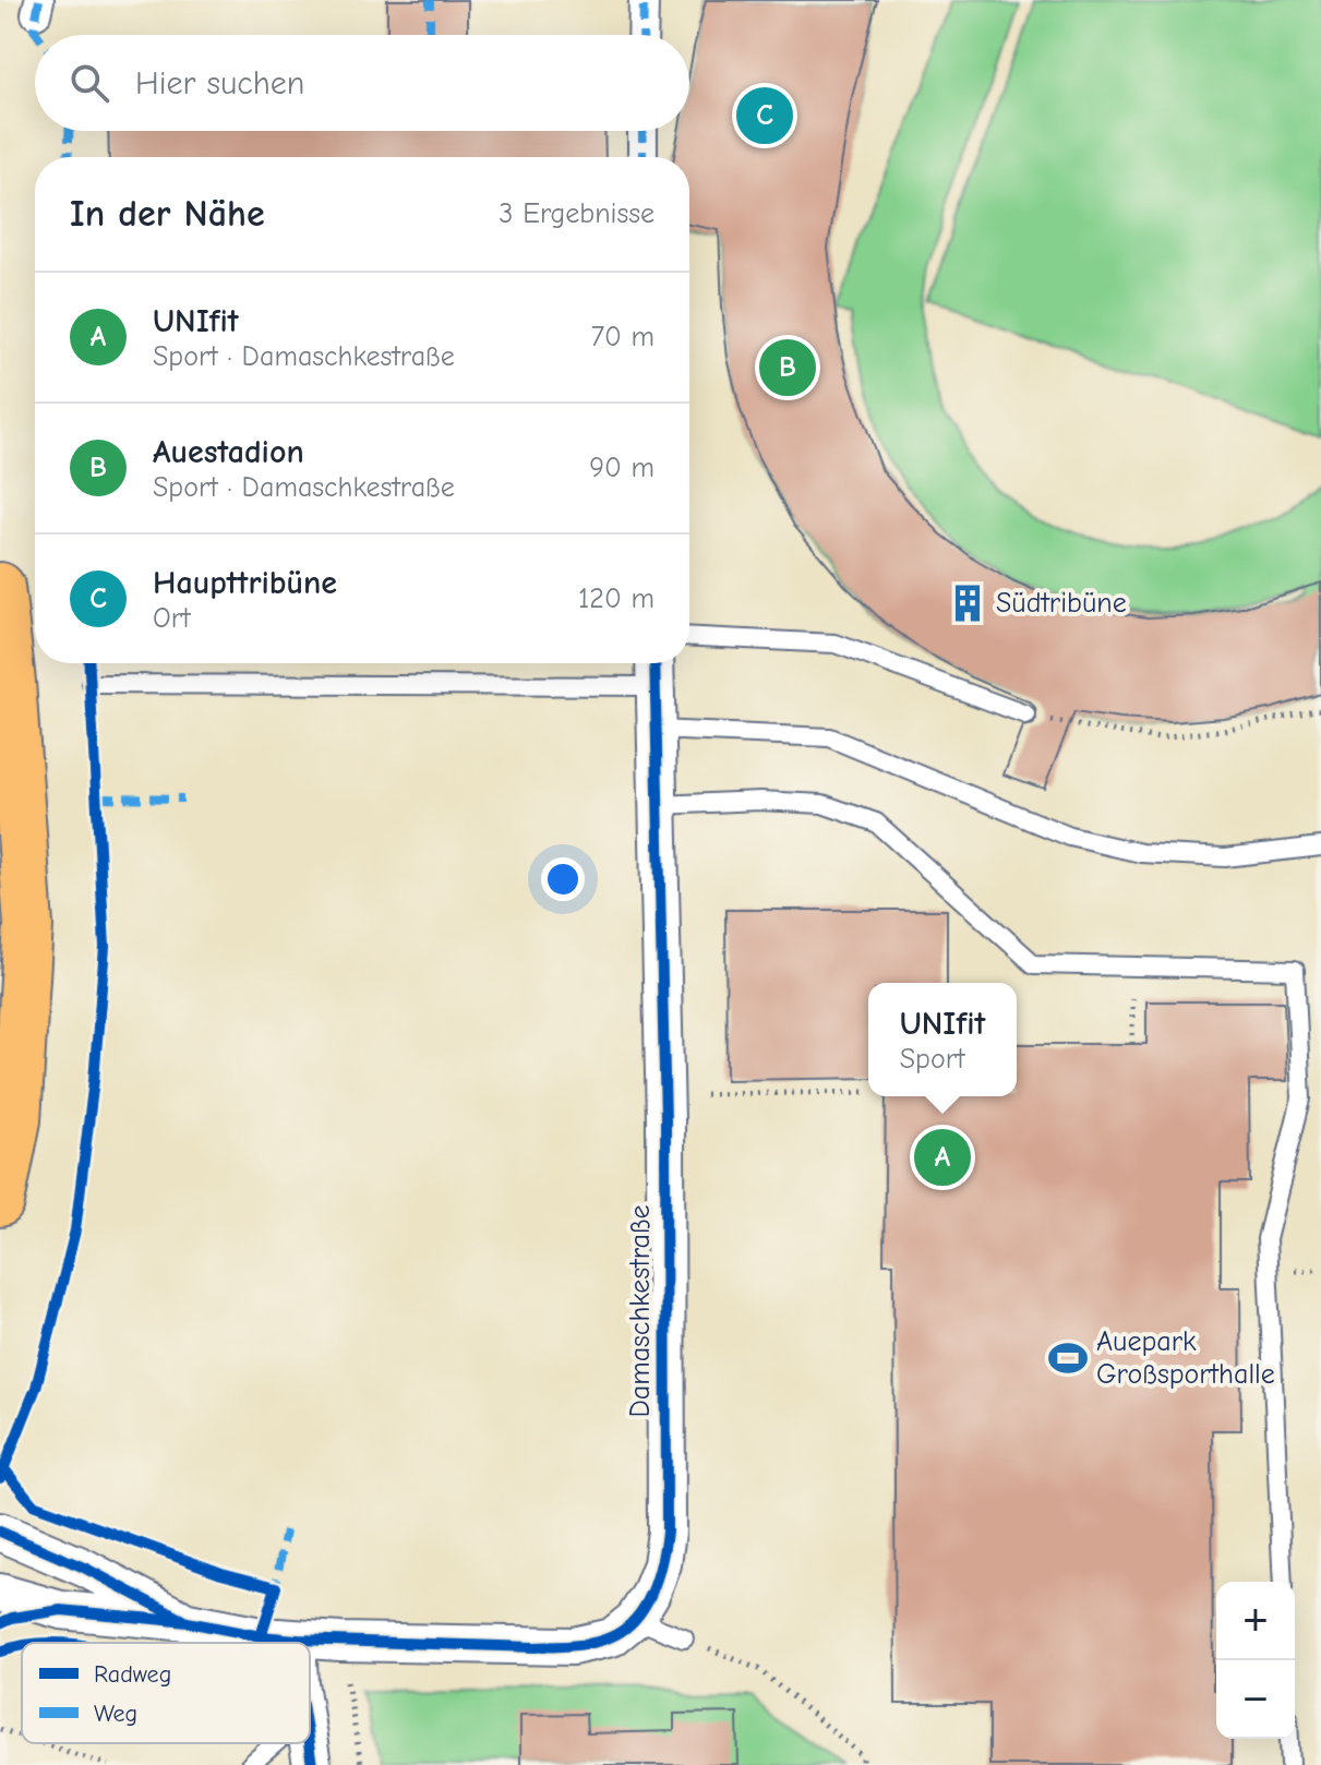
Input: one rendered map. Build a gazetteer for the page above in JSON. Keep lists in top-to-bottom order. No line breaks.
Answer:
{"streets":{"street":["Damaschkestraße"]},"places":{"building":["Südtribüne"],"sports":["Auepark Großsporthalle"]},"legend":["Radweg","Weg"],"page":{"search":"Hier suchen","pins":["C","B","A"],"heading":["In der Nähe","3 Ergebnisse"],"list":[{"mark":"A","name":"UNIfit","note":"Sport · Damaschkestraße","value":"70 m"},{"mark":"B","name":"Auestadion","note":"Sport · Damaschkestraße","value":"90 m"},{"mark":"C","name":"Haupttribüne","note":"Ort","value":"120 m"}],"popup":["UNIfit","Sport"],"map_buttons":["+","−"]}}
